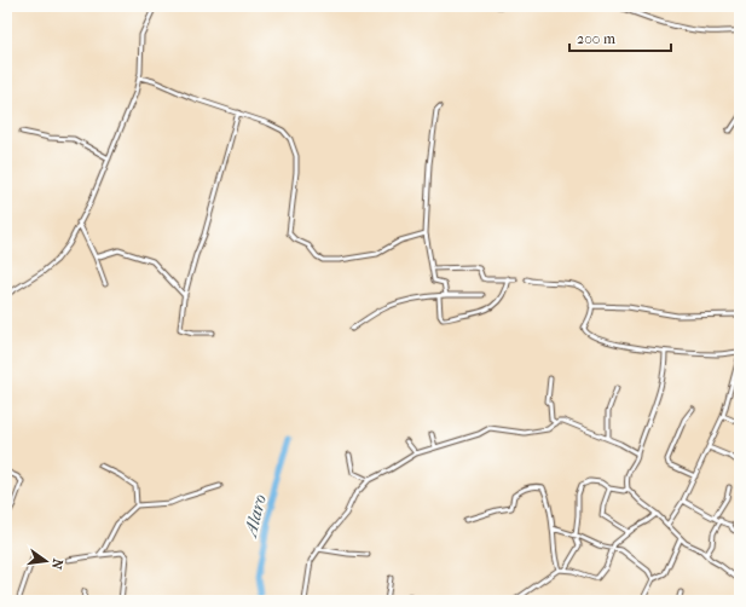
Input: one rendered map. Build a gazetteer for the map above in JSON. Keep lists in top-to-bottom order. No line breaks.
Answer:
{"water":["Alaro"],"scale_bar":"200 m","north":"right"}
